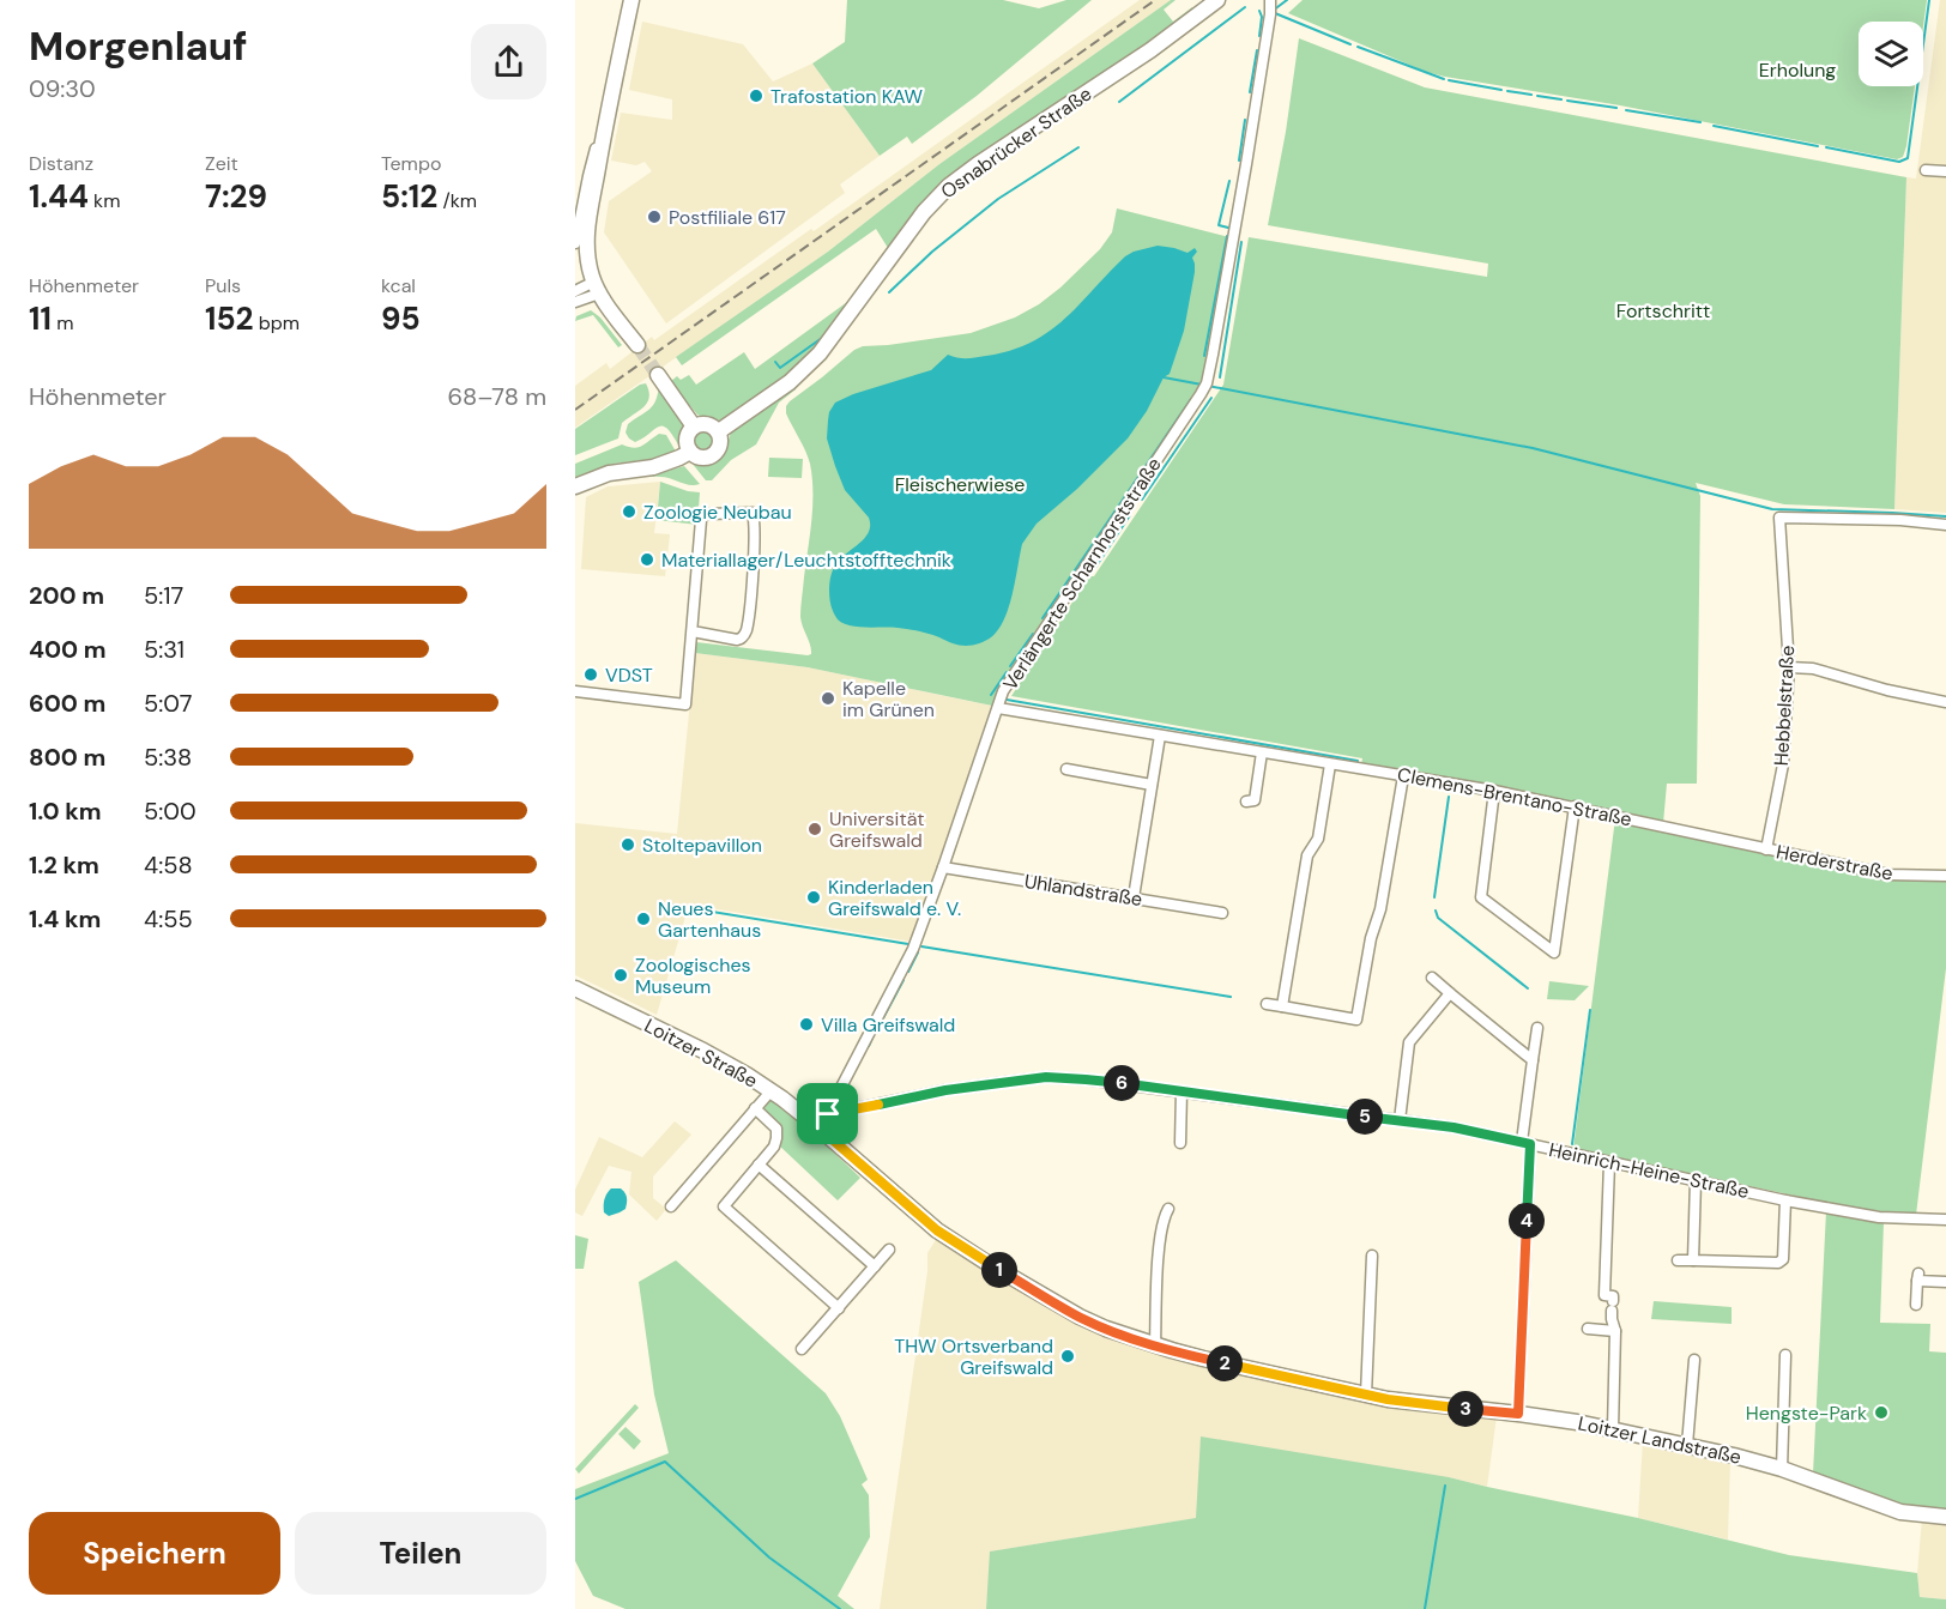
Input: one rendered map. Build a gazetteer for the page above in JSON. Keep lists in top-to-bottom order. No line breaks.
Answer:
{"streets":{"main road":["Osnabrücker Straße","Loitzer Straße","Loitzer Landstraße"],"street":["Verlängerte Scharnhorststraße","Hebbelstraße","Clemens-Brentano-Straße","Herderstraße","Uhlandstraße","Heinrich-Heine-Straße"]},"crossings":[["Verlängerte Scharnhorststraße","Clemens-Brentano-Straße"],["Verlängerte Scharnhorststraße","Uhlandstraße"],["Verlängerte Scharnhorststraße","Loitzer Straße"],["Verlängerte Scharnhorststraße","Heinrich-Heine-Straße"],["Verlängerte Scharnhorststraße","Loitzer Landstraße"],["Hebbelstraße","Clemens-Brentano-Straße"],["Hebbelstraße","Herderstraße"],["Clemens-Brentano-Straße","Herderstraße"],["Loitzer Straße","Loitzer Landstraße"]],"parks":["Erholung","Fortschritt","Fleischerwiese"],"places":["Trafostation KAW","Postfiliale 617","Zoologie Neubau","Materiallager/Leuchtstofftechnik","VDST","Kapelle im Grünen","Universität Greifswald","Stoltepavillon","Kinderladen Greifswald e. V.","Neues Gartenhaus","Zoologisches Museum","Villa Greifswald","THW Ortsverband Greifswald","Hengste-Park"],"page":{"heading":["Morgenlauf","09:30"],"stats":[["Distanz","1.44 km"],["Zeit","7:29"],["Tempo","5:12 /km"],["Höhenmeter","11 m"],["Puls","152 bpm"],["kcal","95"]],"chart":["Höhenmeter","68–78 m"],"list":[{"name":"200 m","note":"5:17"},{"name":"400 m","note":"5:31"},{"name":"600 m","note":"5:07"},{"name":"800 m","note":"5:38"},{"name":"1.0 km","note":"5:00"},{"name":"1.2 km","note":"4:58"},{"name":"1.4 km","note":"4:55"}],"pins":["6","5","4","1","2","3"],"buttons":["Speichern","Teilen"]}}
